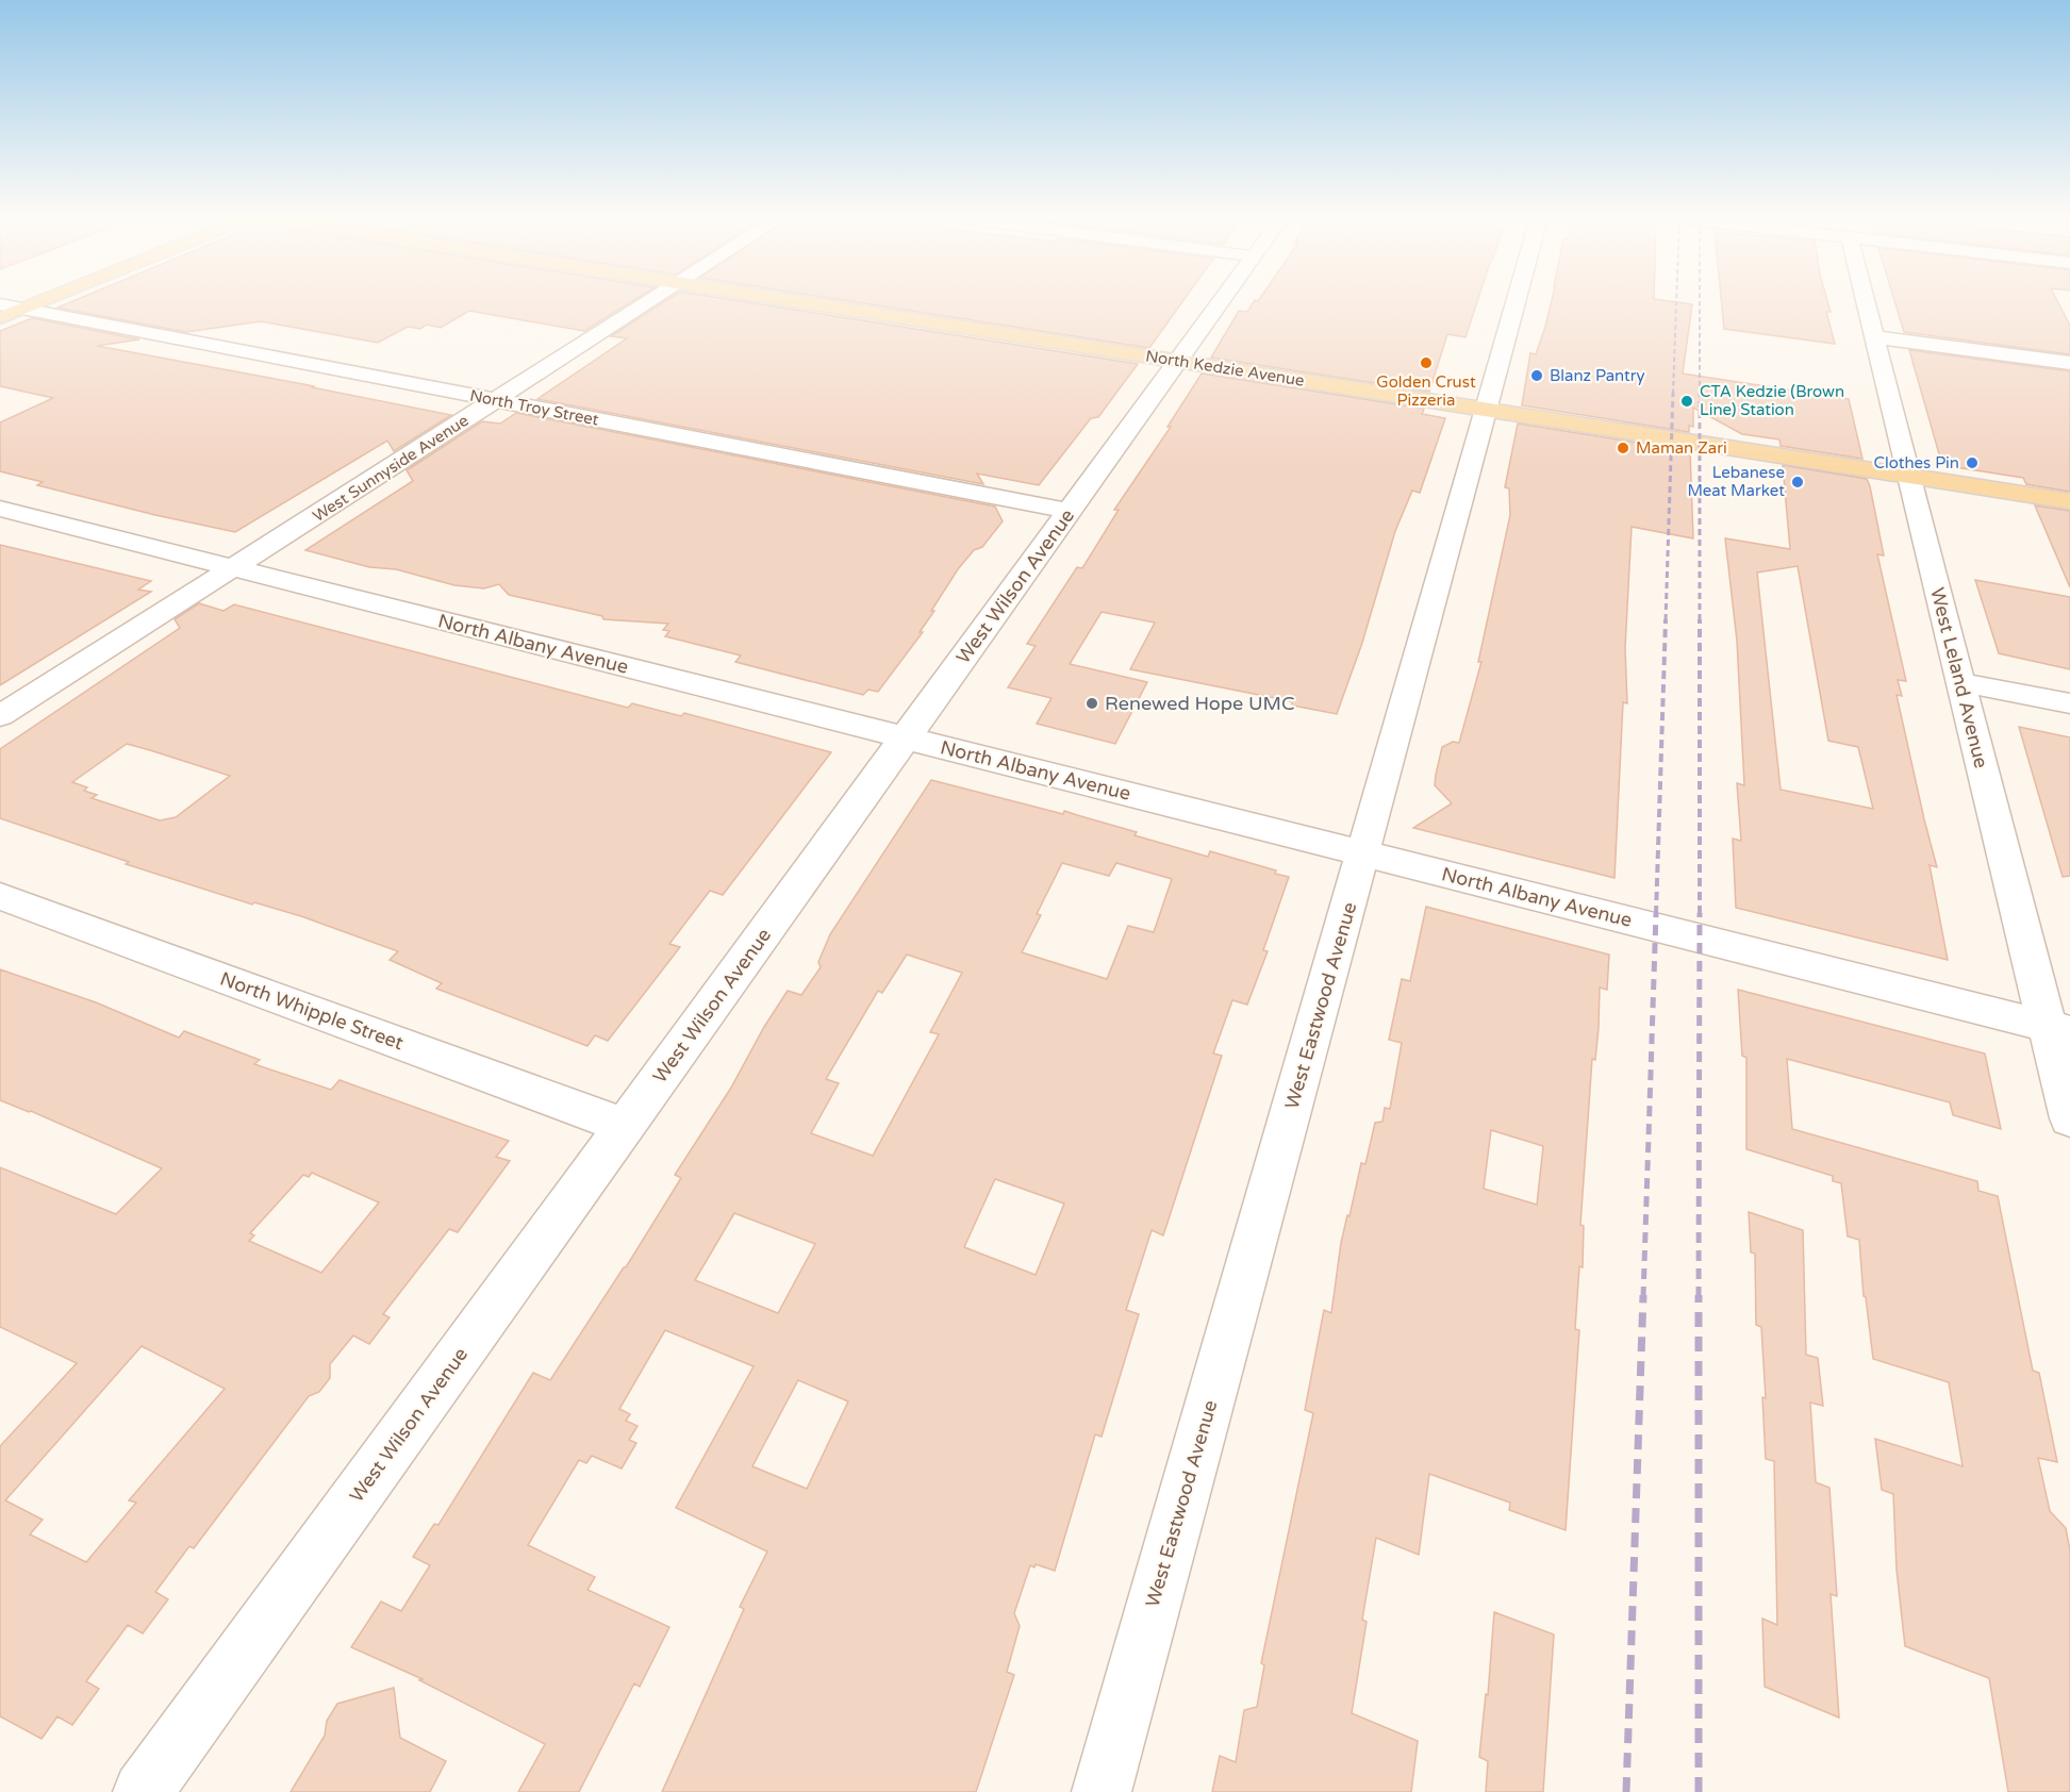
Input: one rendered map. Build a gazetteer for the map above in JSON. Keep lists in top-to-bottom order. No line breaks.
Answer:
{"streets":{"main road":["North Kedzie Avenue"],"street":["North Troy Street","West Sunnyside Avenue","West Wilson Avenue","North Albany Avenue","West Leland Avenue","West Eastwood Avenue","North Whipple Street"]},"crossings":[["North Kedzie Avenue","West Wilson Avenue"],["North Kedzie Avenue","West Leland Avenue"],["North Kedzie Avenue","West Eastwood Avenue"],["North Troy Street","West Sunnyside Avenue"],["North Troy Street","West Wilson Avenue"],["West Sunnyside Avenue","North Albany Avenue"],["West Wilson Avenue","North Albany Avenue"],["West Wilson Avenue","North Whipple Street"],["North Albany Avenue","West Leland Avenue"],["North Albany Avenue","West Eastwood Avenue"]],"places":["Golden Crust Pizzeria","Blanz Pantry","CTA Kedzie (Brown Line) Station","Maman Zari","Clothes Pin","Lebanese Meat Market","Renewed Hope UMC"]}
